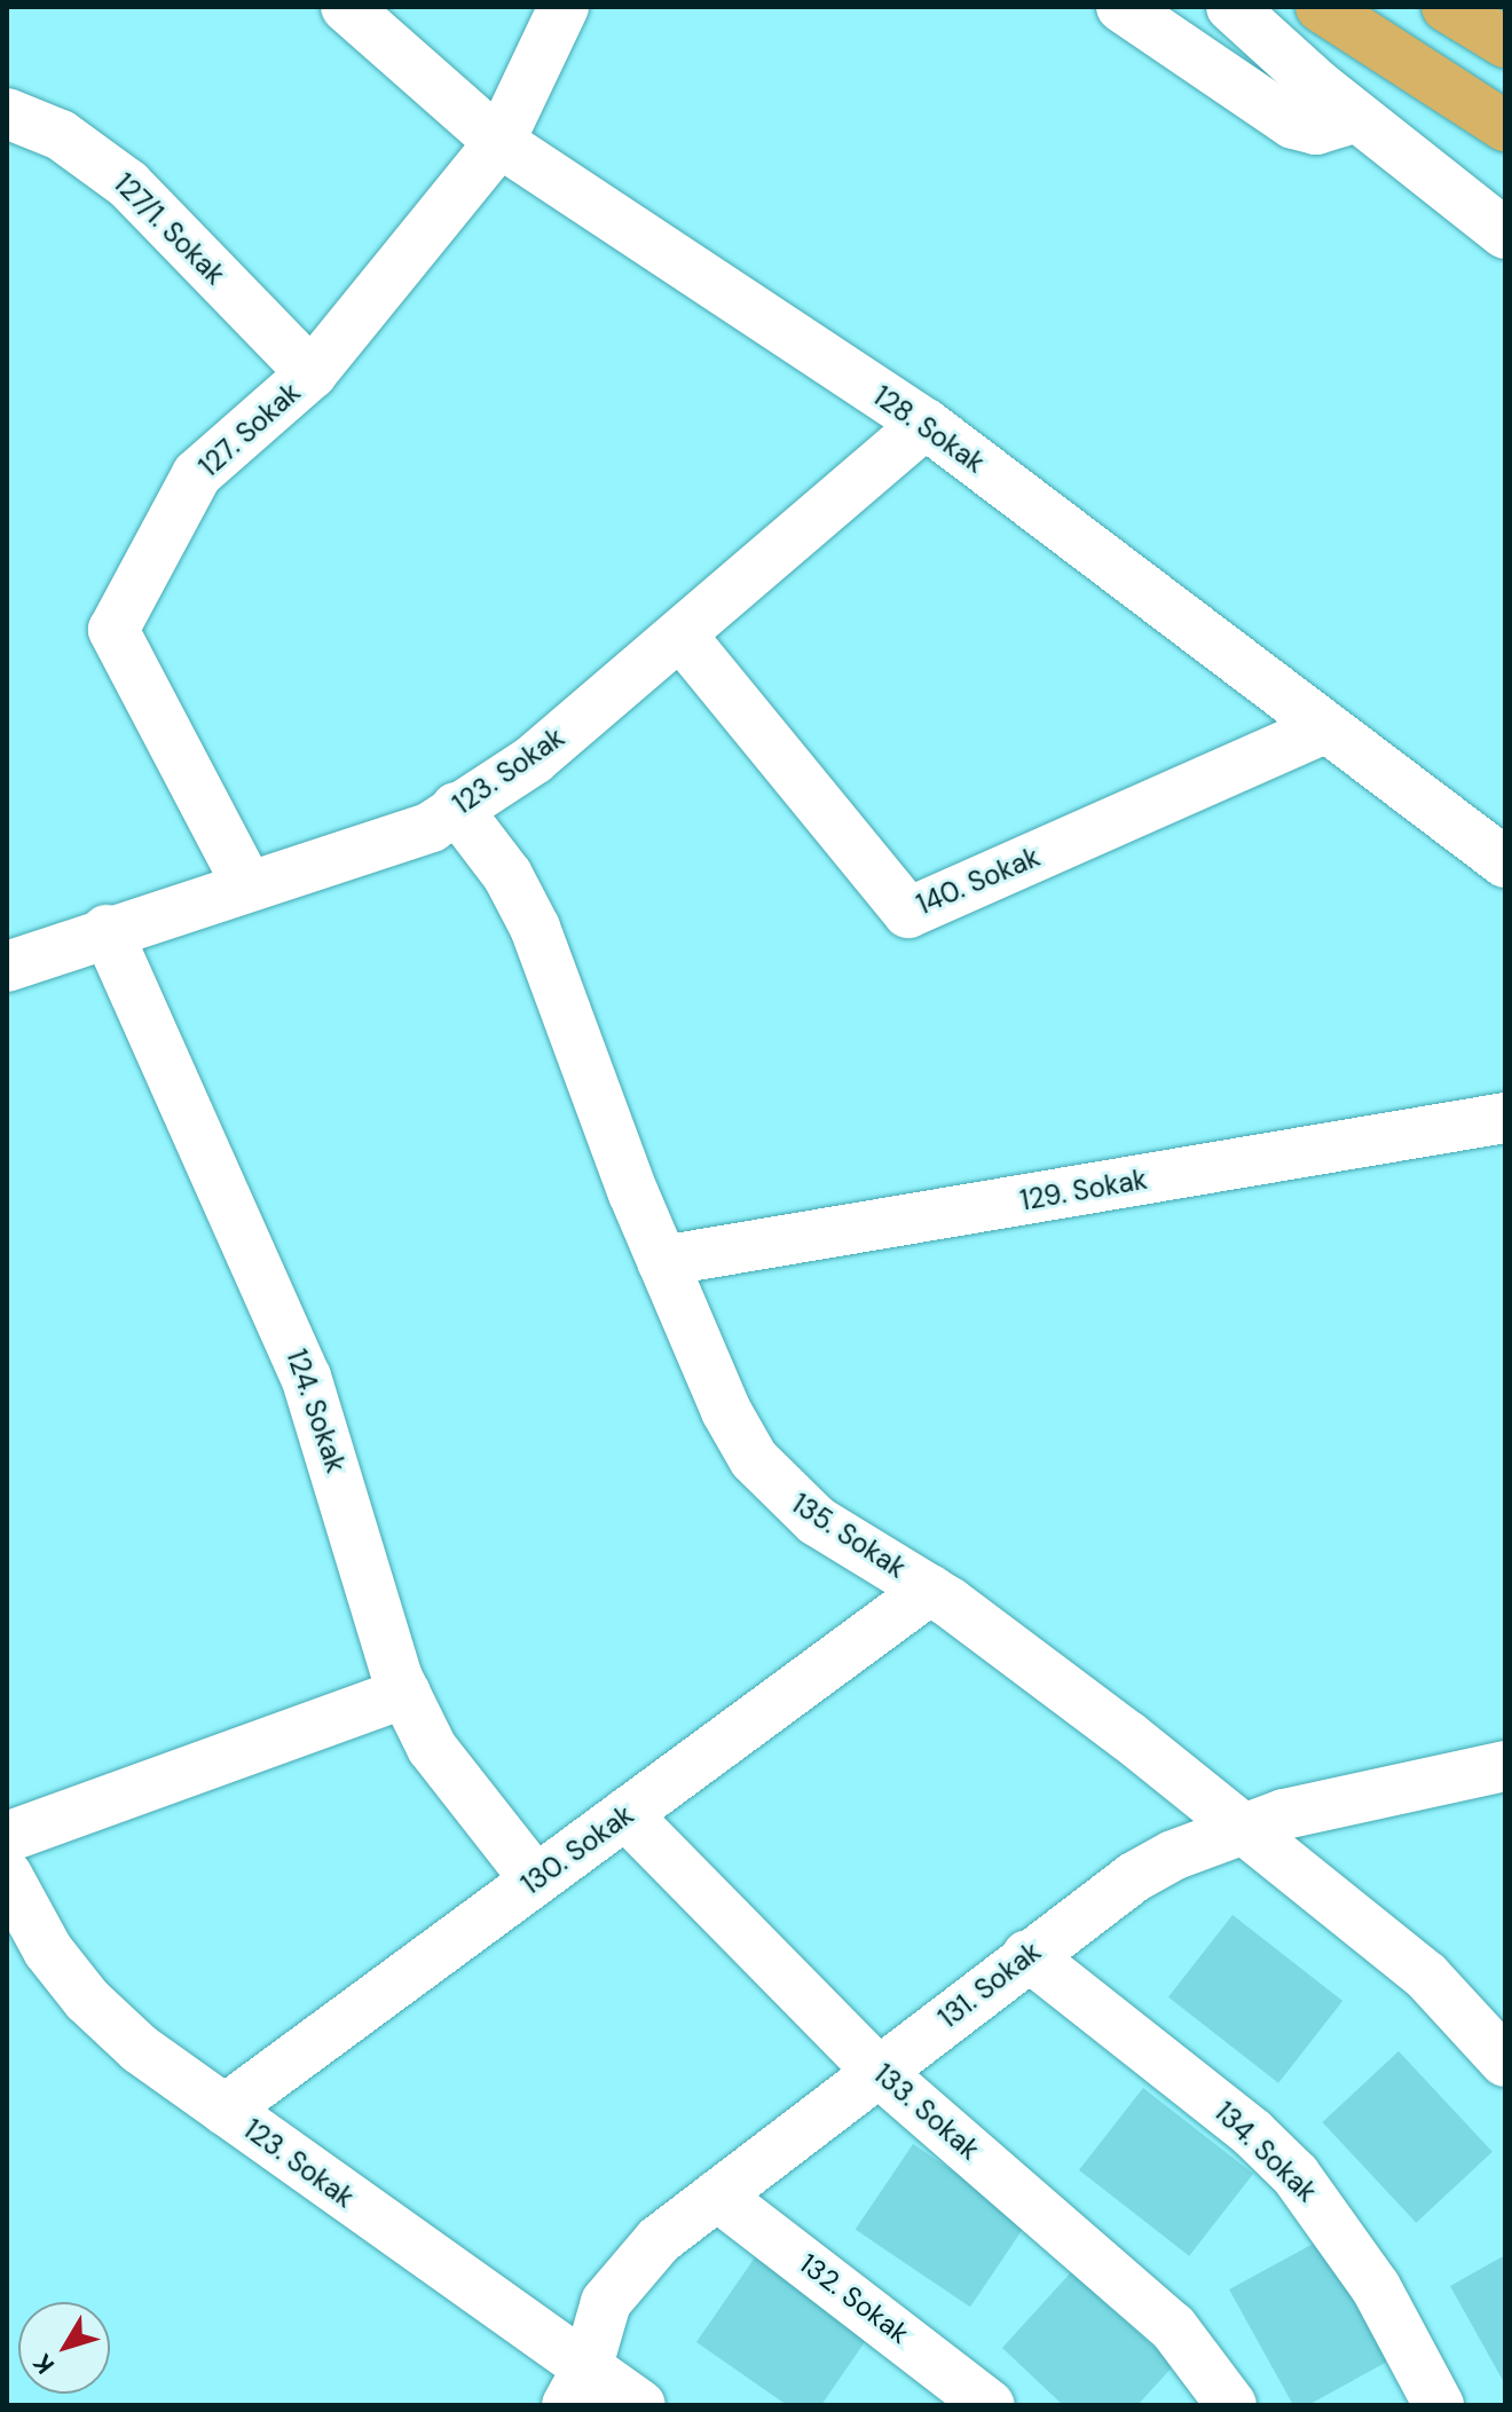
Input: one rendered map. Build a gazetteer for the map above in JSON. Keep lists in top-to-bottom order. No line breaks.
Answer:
{"streets":{"street":["127/1. Sokak","127. Sokak","128. Sokak","123. Sokak","140. Sokak","129. Sokak","124. Sokak","135. Sokak","130. Sokak","131. Sokak","133. Sokak","134. Sokak","132. Sokak"]},"crossings":[["127/1. Sokak","127. Sokak"],["127. Sokak","128. Sokak"],["127. Sokak","123. Sokak"],["128. Sokak","123. Sokak"],["128. Sokak","140. Sokak"],["123. Sokak","140. Sokak"],["123. Sokak","124. Sokak"],["123. Sokak","135. Sokak"],["123. Sokak","130. Sokak"],["123. Sokak","131. Sokak"],["129. Sokak","135. Sokak"],["124. Sokak","130. Sokak"],["135. Sokak","130. Sokak"],["135. Sokak","131. Sokak"],["130. Sokak","133. Sokak"],["131. Sokak","133. Sokak"],["131. Sokak","134. Sokak"],["131. Sokak","132. Sokak"]],"north":"bottom left"}
